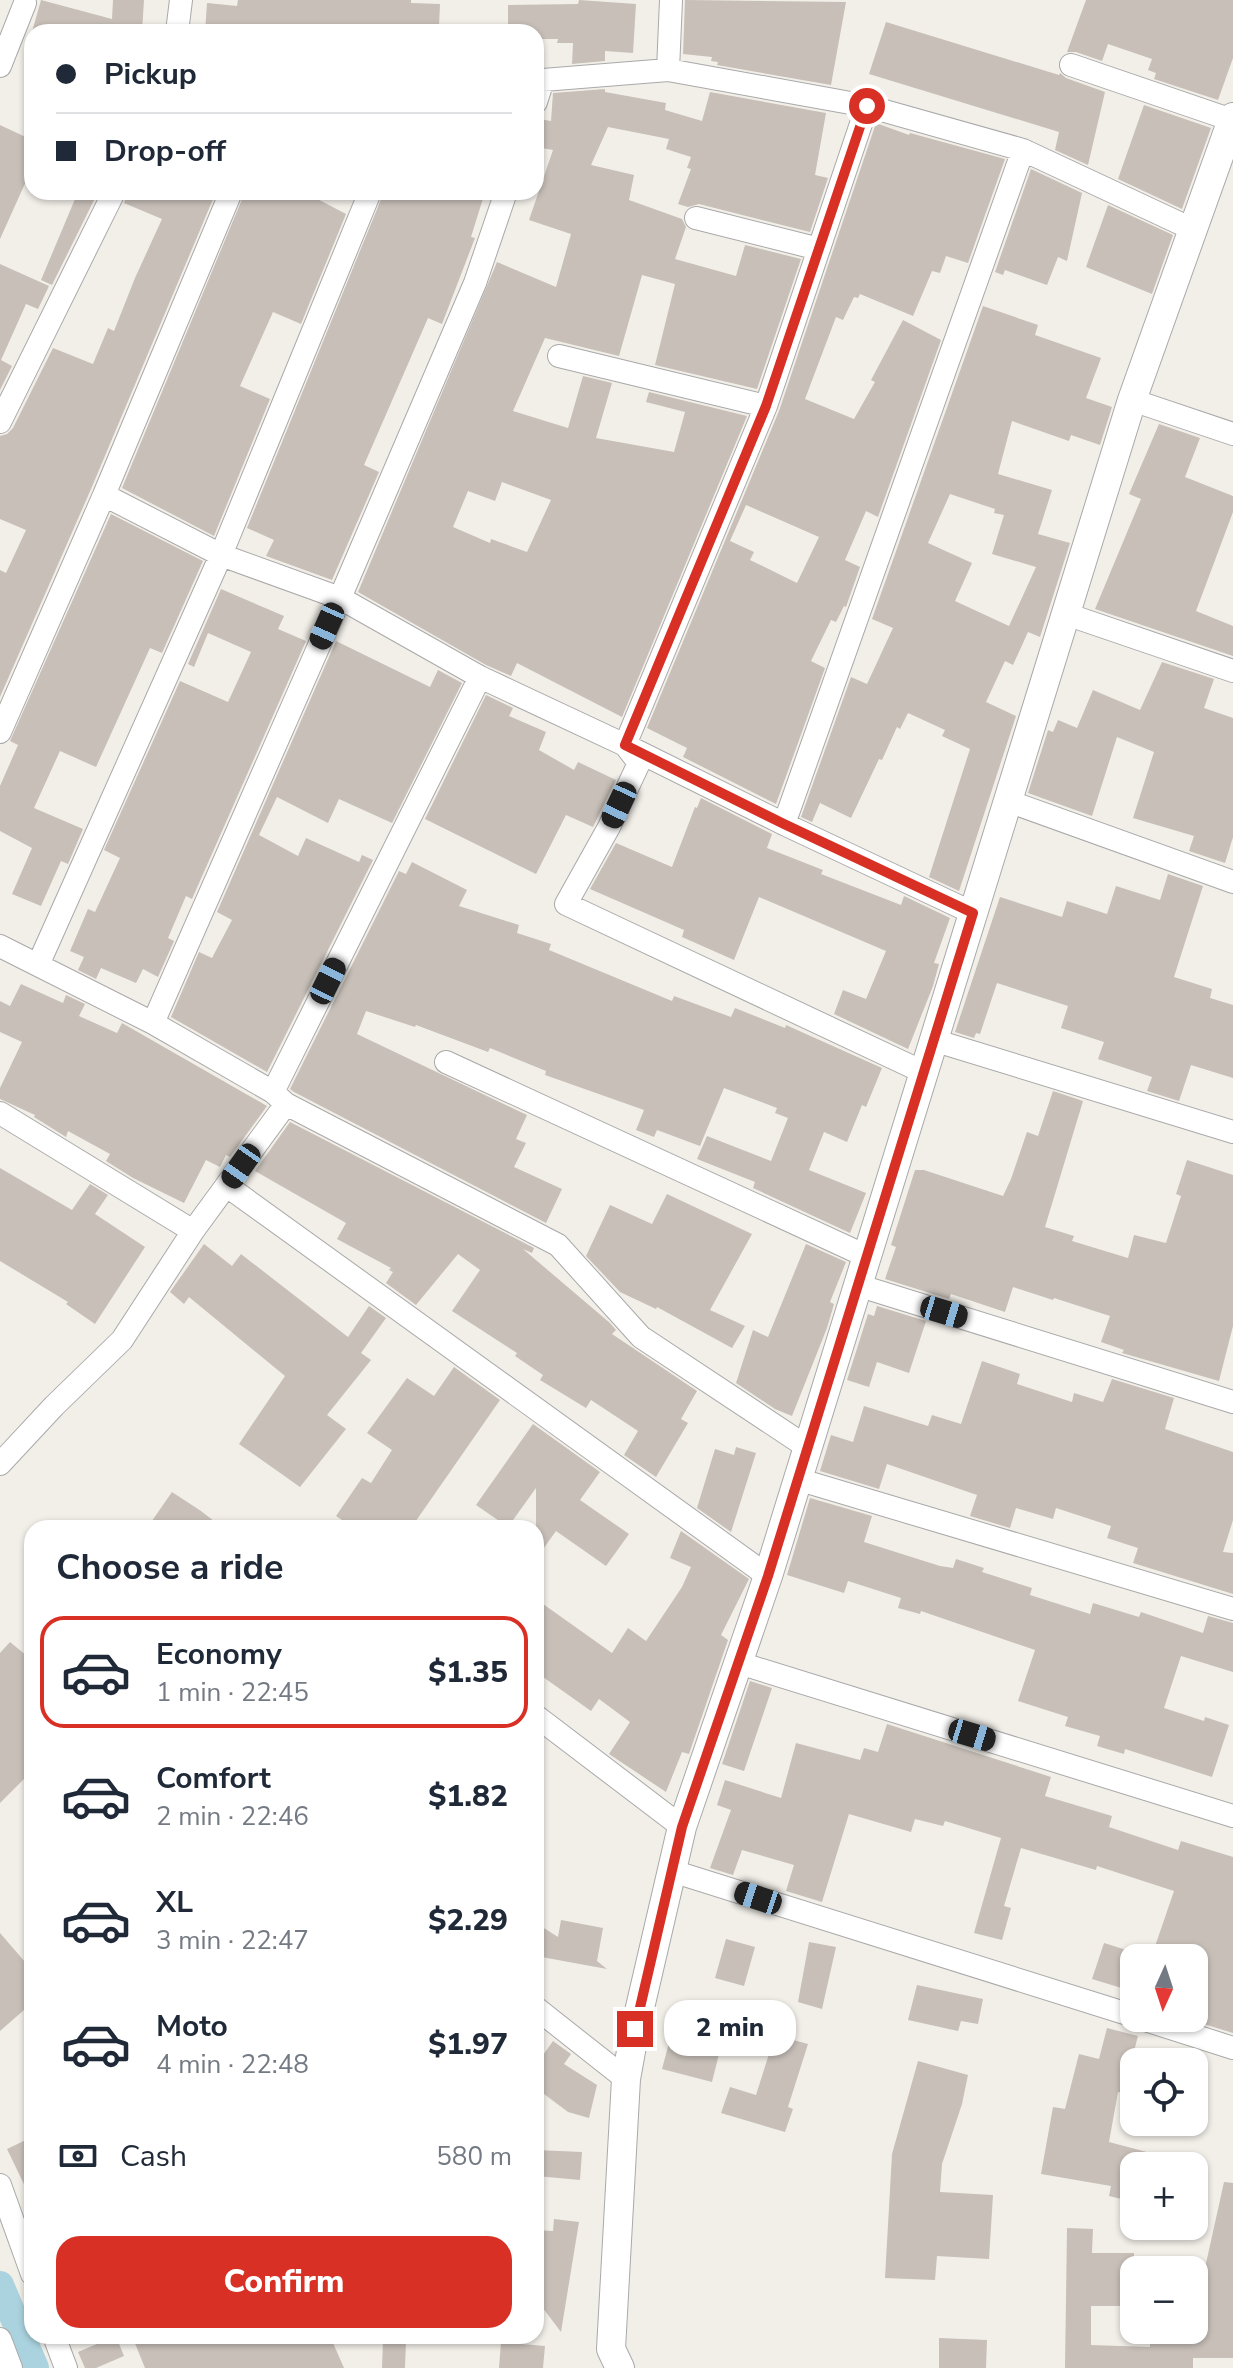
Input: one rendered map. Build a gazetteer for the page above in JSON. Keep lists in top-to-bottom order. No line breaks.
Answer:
{"north":"bottom","page":{"banner":["Pickup","Drop-off"],"heading":"Choose a ride","list":[{"name":"Economy","note":"1 min · 22:45","value":"$1.35"},{"name":"Comfort","note":"2 min · 22:46","value":"$1.82"},{"name":"XL","note":"3 min · 22:47","value":"$2.29"},{"name":"Moto","note":"4 min · 22:48","value":"$1.97"}],"map_buttons":["+","−"],"bubble":"2 min","pay":["Cash","580 m"],"buttons":"Confirm"}}
